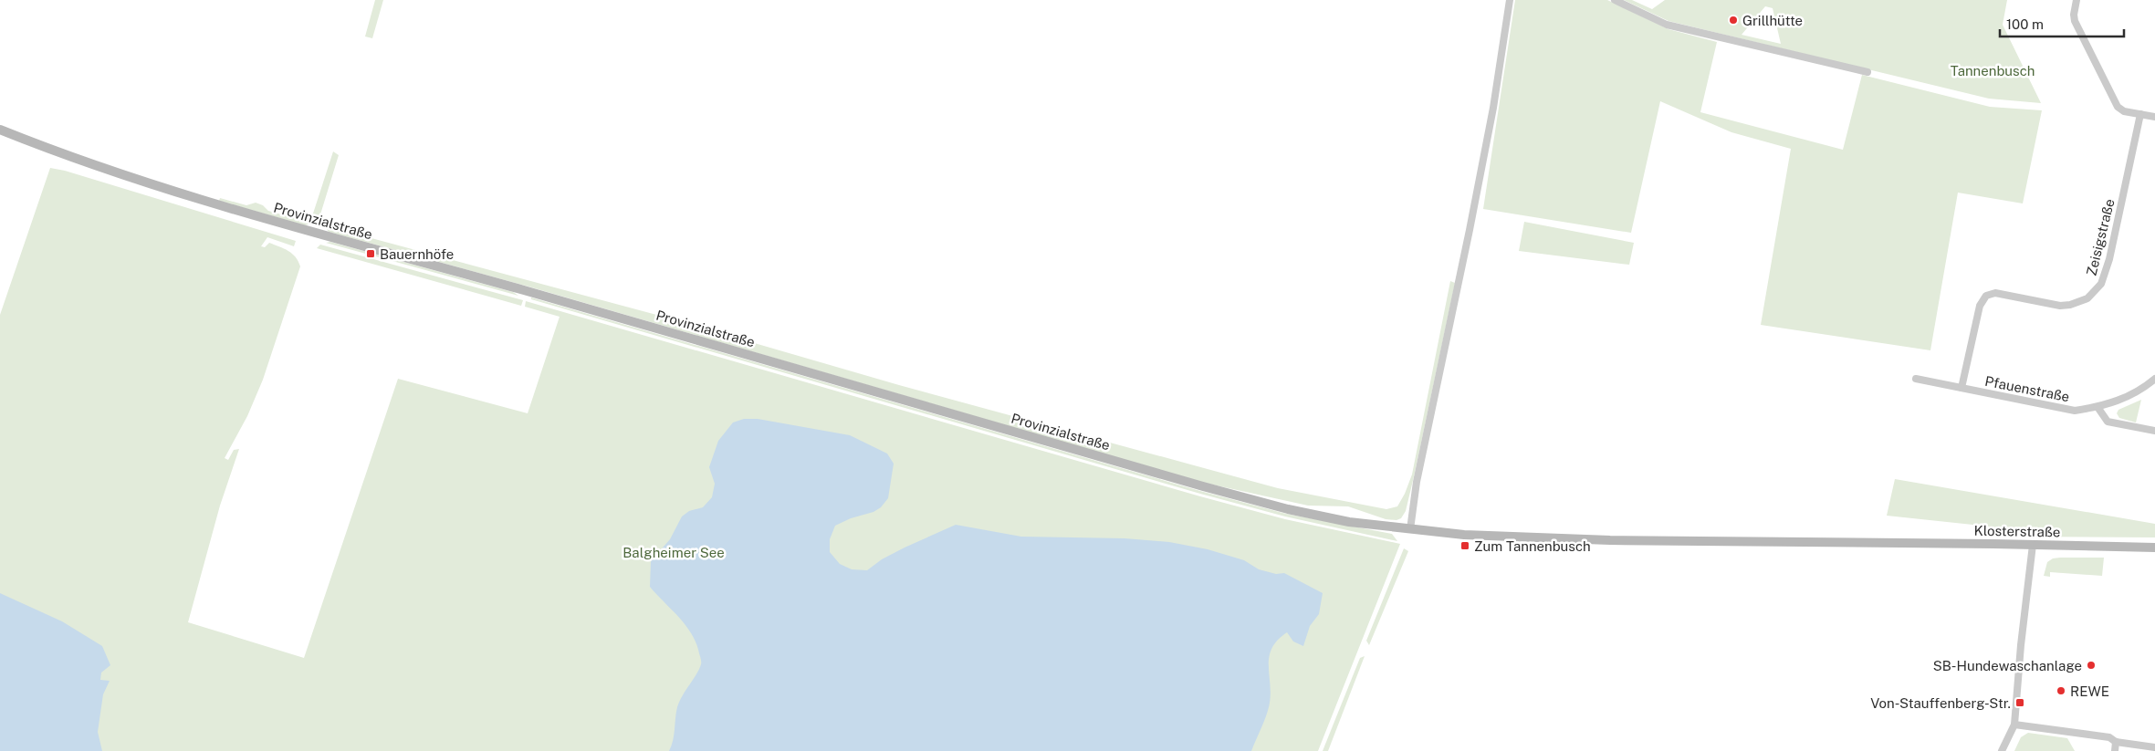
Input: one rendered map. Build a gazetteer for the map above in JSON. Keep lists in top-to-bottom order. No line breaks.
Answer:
{"streets":{"main road":["Provinzialstraße","Klosterstraße"],"street":["Zeisigstraße","Pfauenstraße"]},"crossings":[["Provinzialstraße","Klosterstraße"],["Zeisigstraße","Pfauenstraße"]],"parks":["Tannenbusch","Balgheimer See"],"places":{"other":["Grillhütte","SB-Hundewaschanlage","REWE"],"transit":["Bauernhöfe","Zum Tannenbusch","Von-Stauffenberg-Str."]},"scale_bar":"100 m"}
